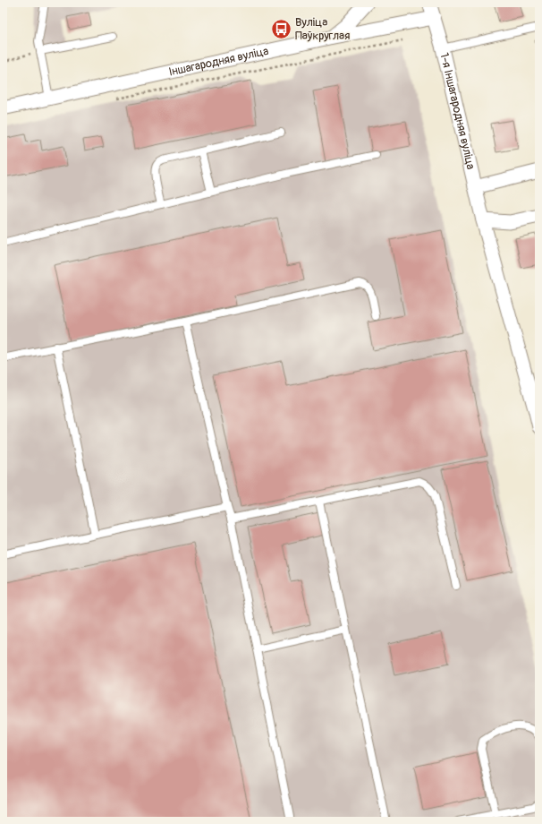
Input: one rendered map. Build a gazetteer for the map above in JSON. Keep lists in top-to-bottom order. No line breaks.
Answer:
{"streets":{"street":["Іншагародняя вуліца","1-я Іншагародняя вуліца"]},"crossings":[["Іншагародняя вуліца","1-я Іншагародняя вуліца"]],"places":{"bus stop":["Вуліца Паўкруглая"]}}
